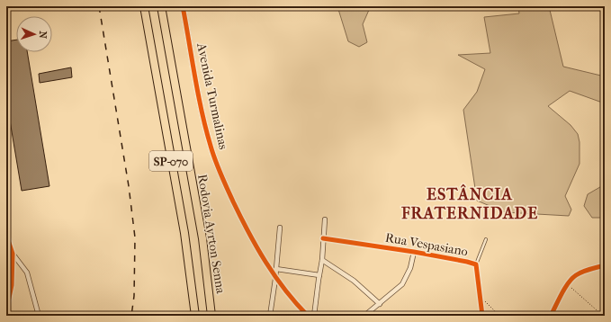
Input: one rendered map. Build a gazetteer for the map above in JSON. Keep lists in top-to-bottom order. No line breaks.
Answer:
{"streets":{"highway":["SP-070","Rodovia Ayrton Senna"],"street":["Avenida Turmalinas","Rua Vespasiano"]},"districts":["ESTÂNCIA FRATERNIDADE"],"north":"right"}
